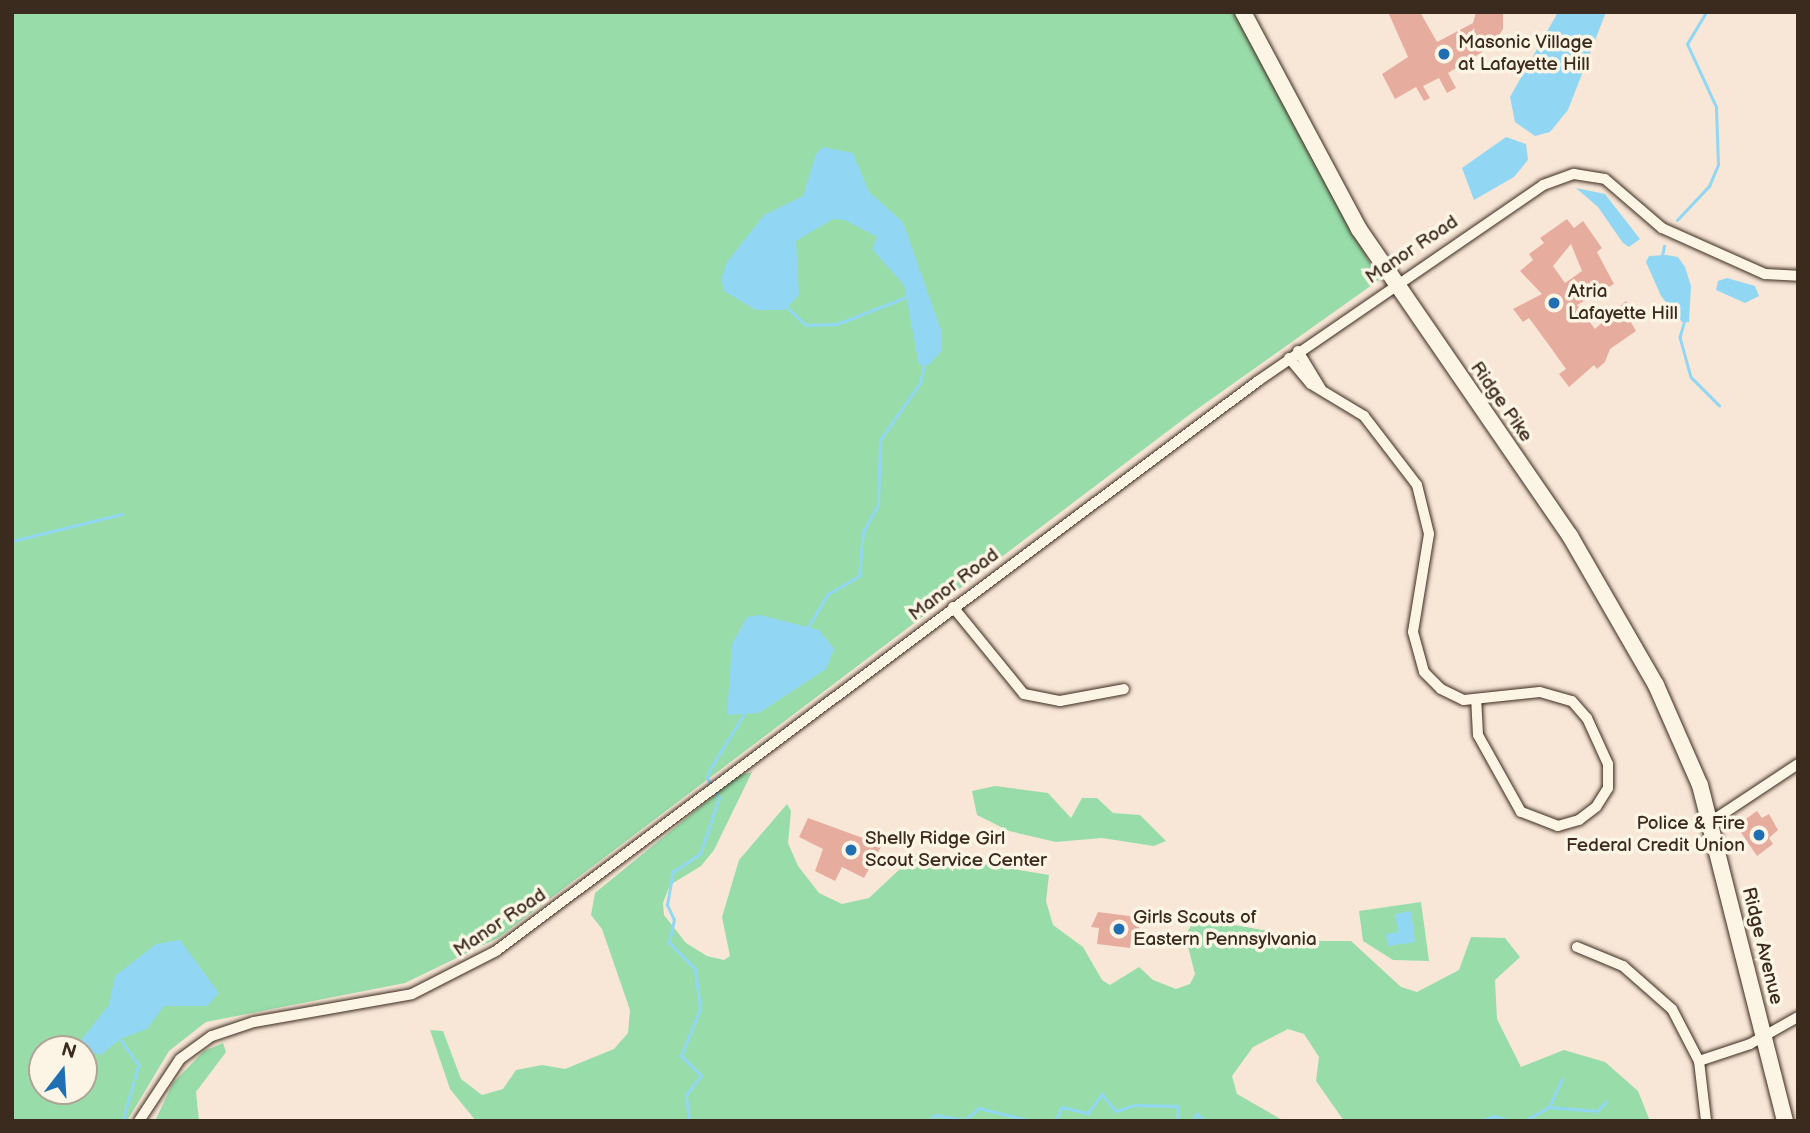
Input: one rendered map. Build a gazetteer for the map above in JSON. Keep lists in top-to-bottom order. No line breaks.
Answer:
{"streets":{"main road":["Ridge Pike","Ridge Avenue"],"street":["Manor Road"]},"crossings":[["Manor Road","Ridge Pike"],["Ridge Pike","Ridge Avenue"]],"places":["Masonic Village at Lafayette Hill","Atria Lafayette Hill","Police & Fire Federal Credit Union","Shelly Ridge Girl Scout Service Center","Girls Scouts of Eastern Pennsylvania"],"north":"top"}
